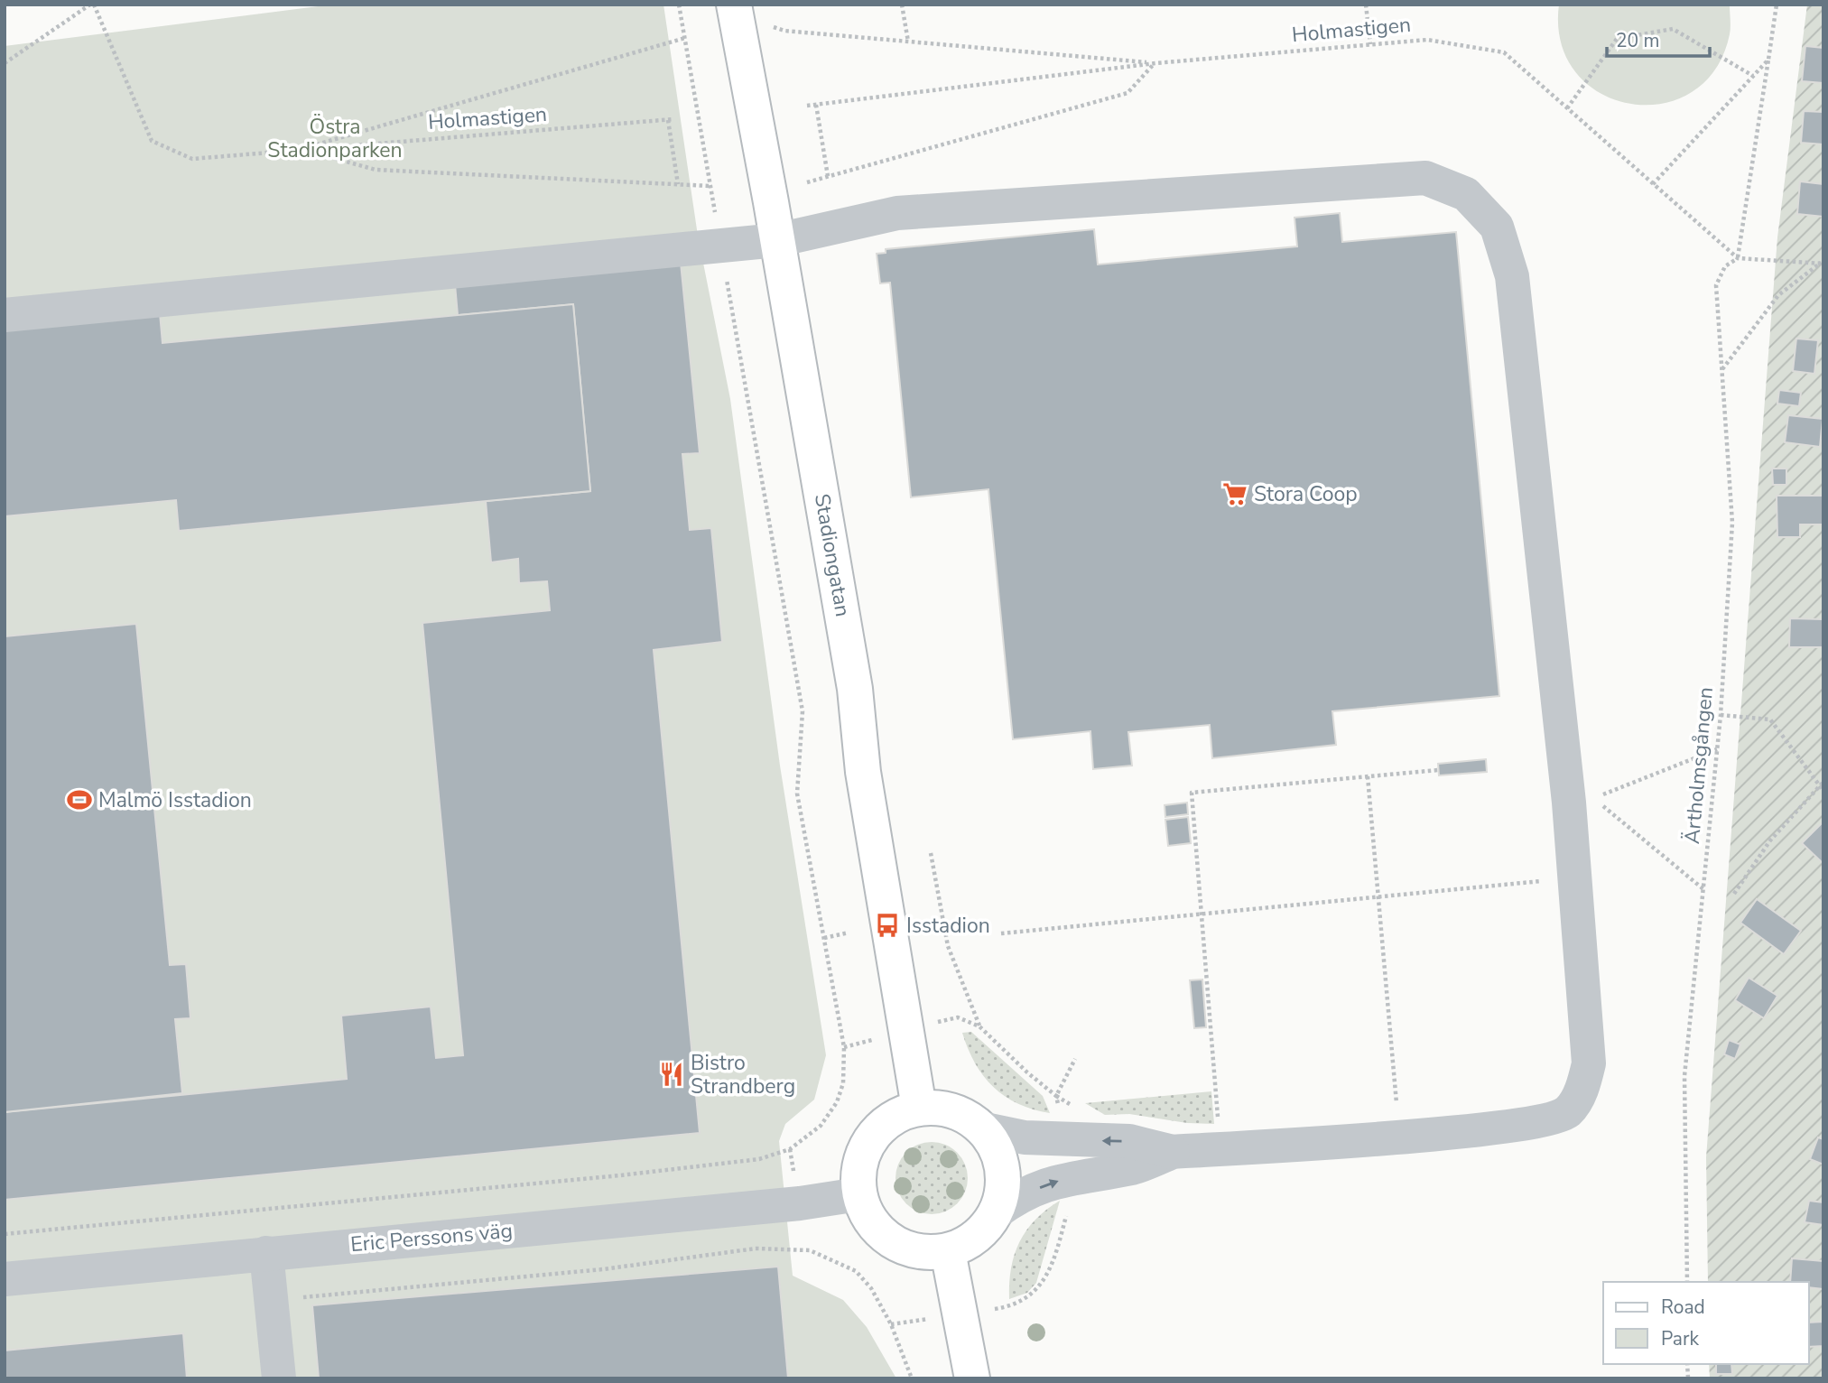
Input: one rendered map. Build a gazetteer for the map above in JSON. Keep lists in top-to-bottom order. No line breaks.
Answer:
{"streets":{"main road":["Stadiongatan"],"street":["Eric Perssons väg"],"path":["Holmastigen","Ärtholmsgången"]},"crossings":[["Holmastigen","Ärtholmsgången"],["Stadiongatan","Eric Perssons väg"]],"parks":["Östra Stadionparken"],"places":{"supermarket":["Stora Coop"],"sports":["Malmö Isstadion"],"bus stop":["Isstadion"],"restaurant":["Bistro Strandberg"]},"legend":["Road","Park"],"scale_bar":"20 m"}
